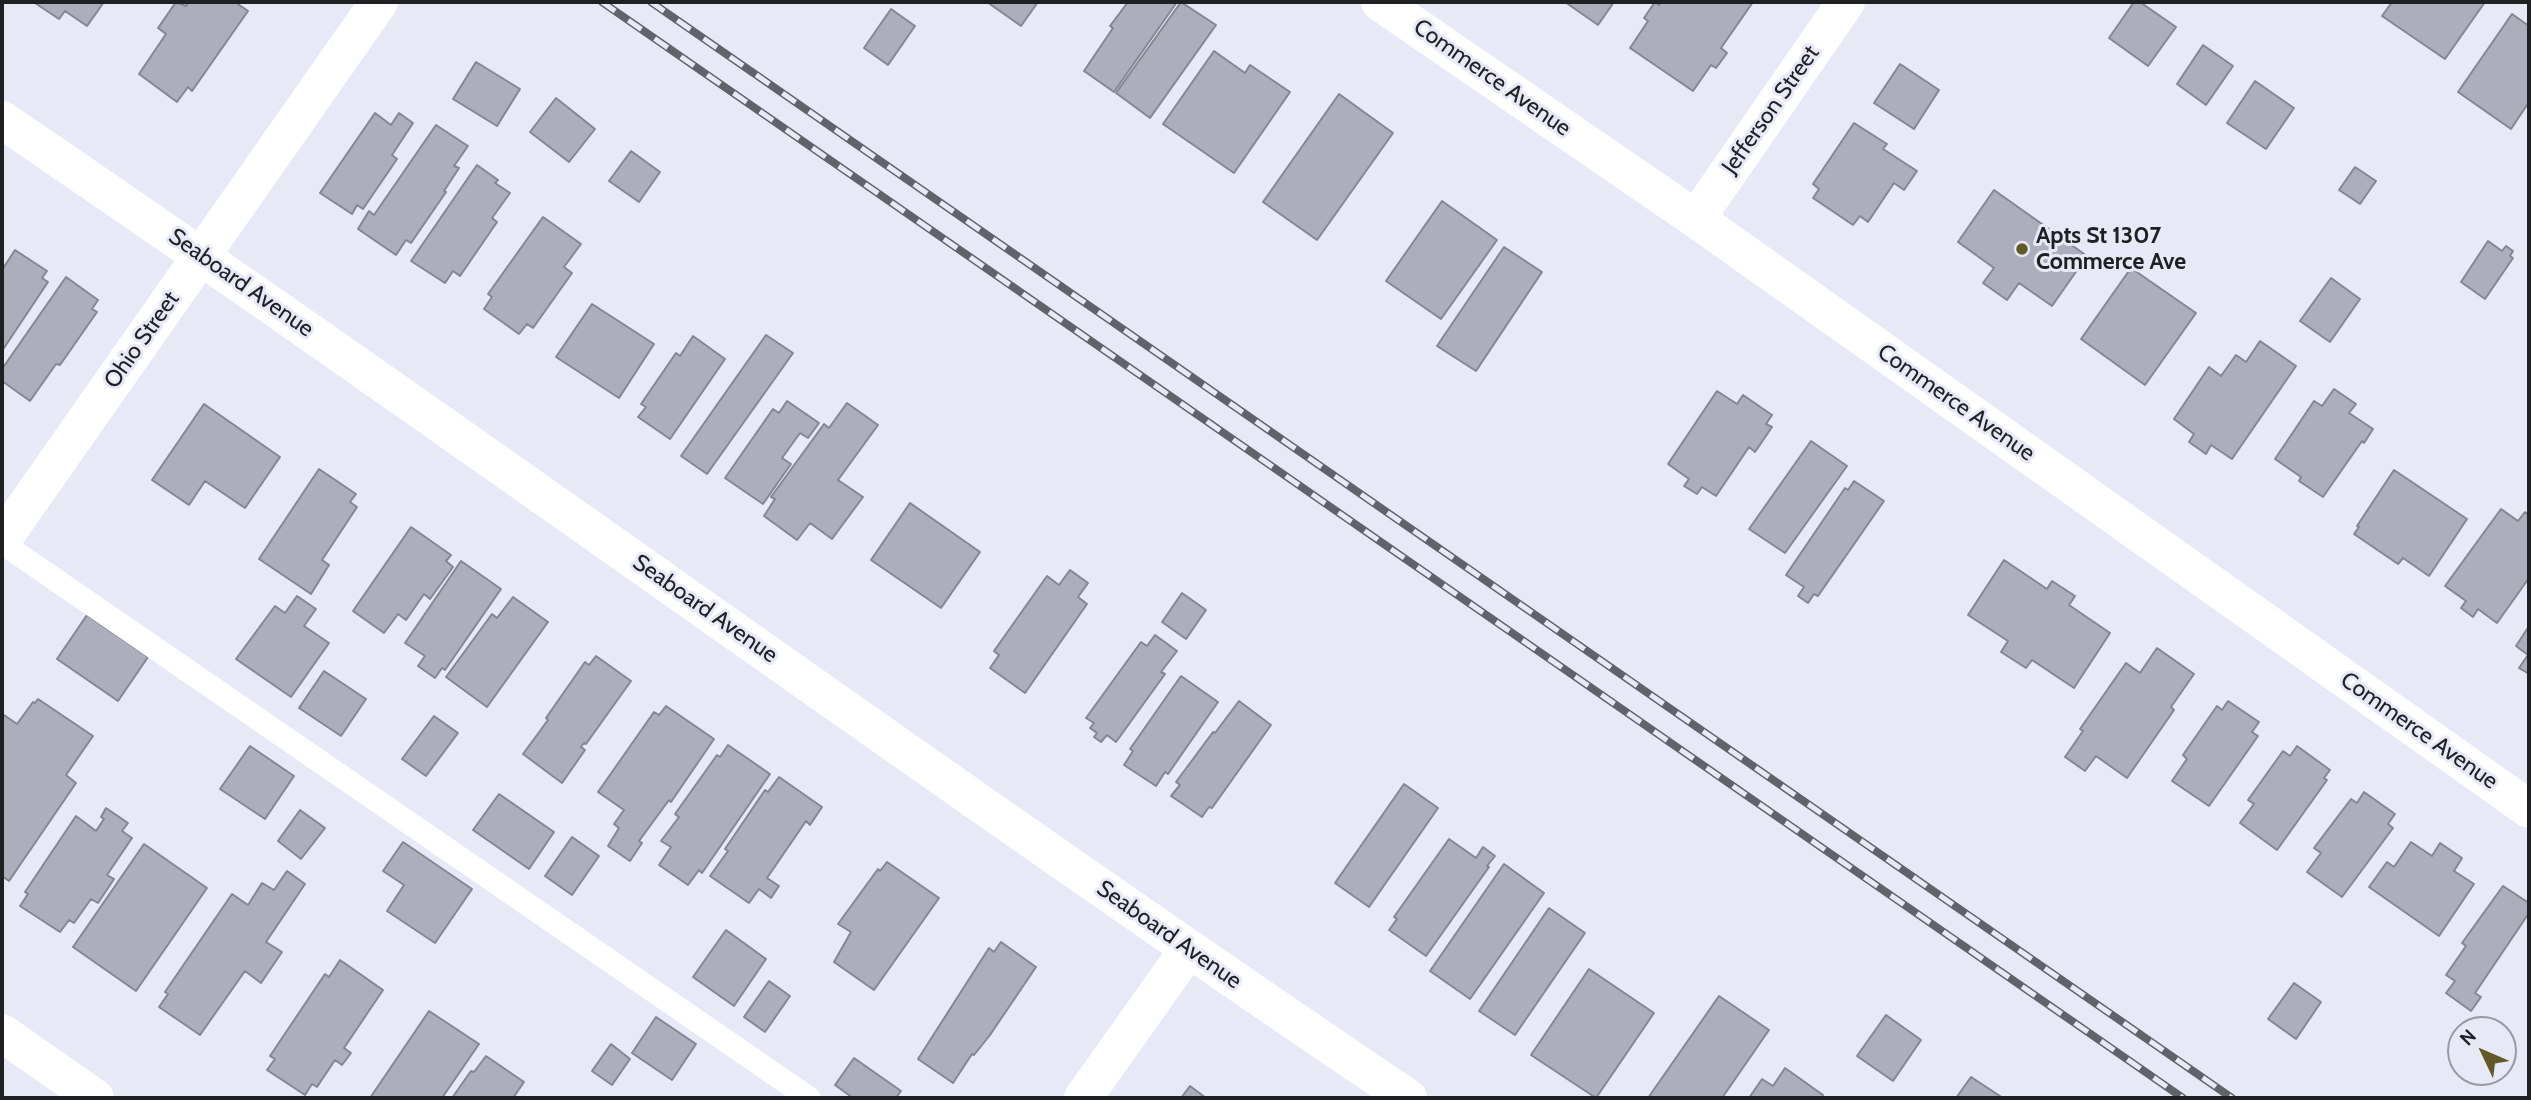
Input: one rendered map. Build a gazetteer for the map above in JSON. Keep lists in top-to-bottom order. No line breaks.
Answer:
{"streets":{"street":["Commerce Avenue","Jefferson Street","Seaboard Avenue","Ohio Street"]},"crossings":[["Commerce Avenue","Jefferson Street"],["Seaboard Avenue","Ohio Street"]],"places":["Apts St 1307 Commerce Ave"],"north":"top left"}
